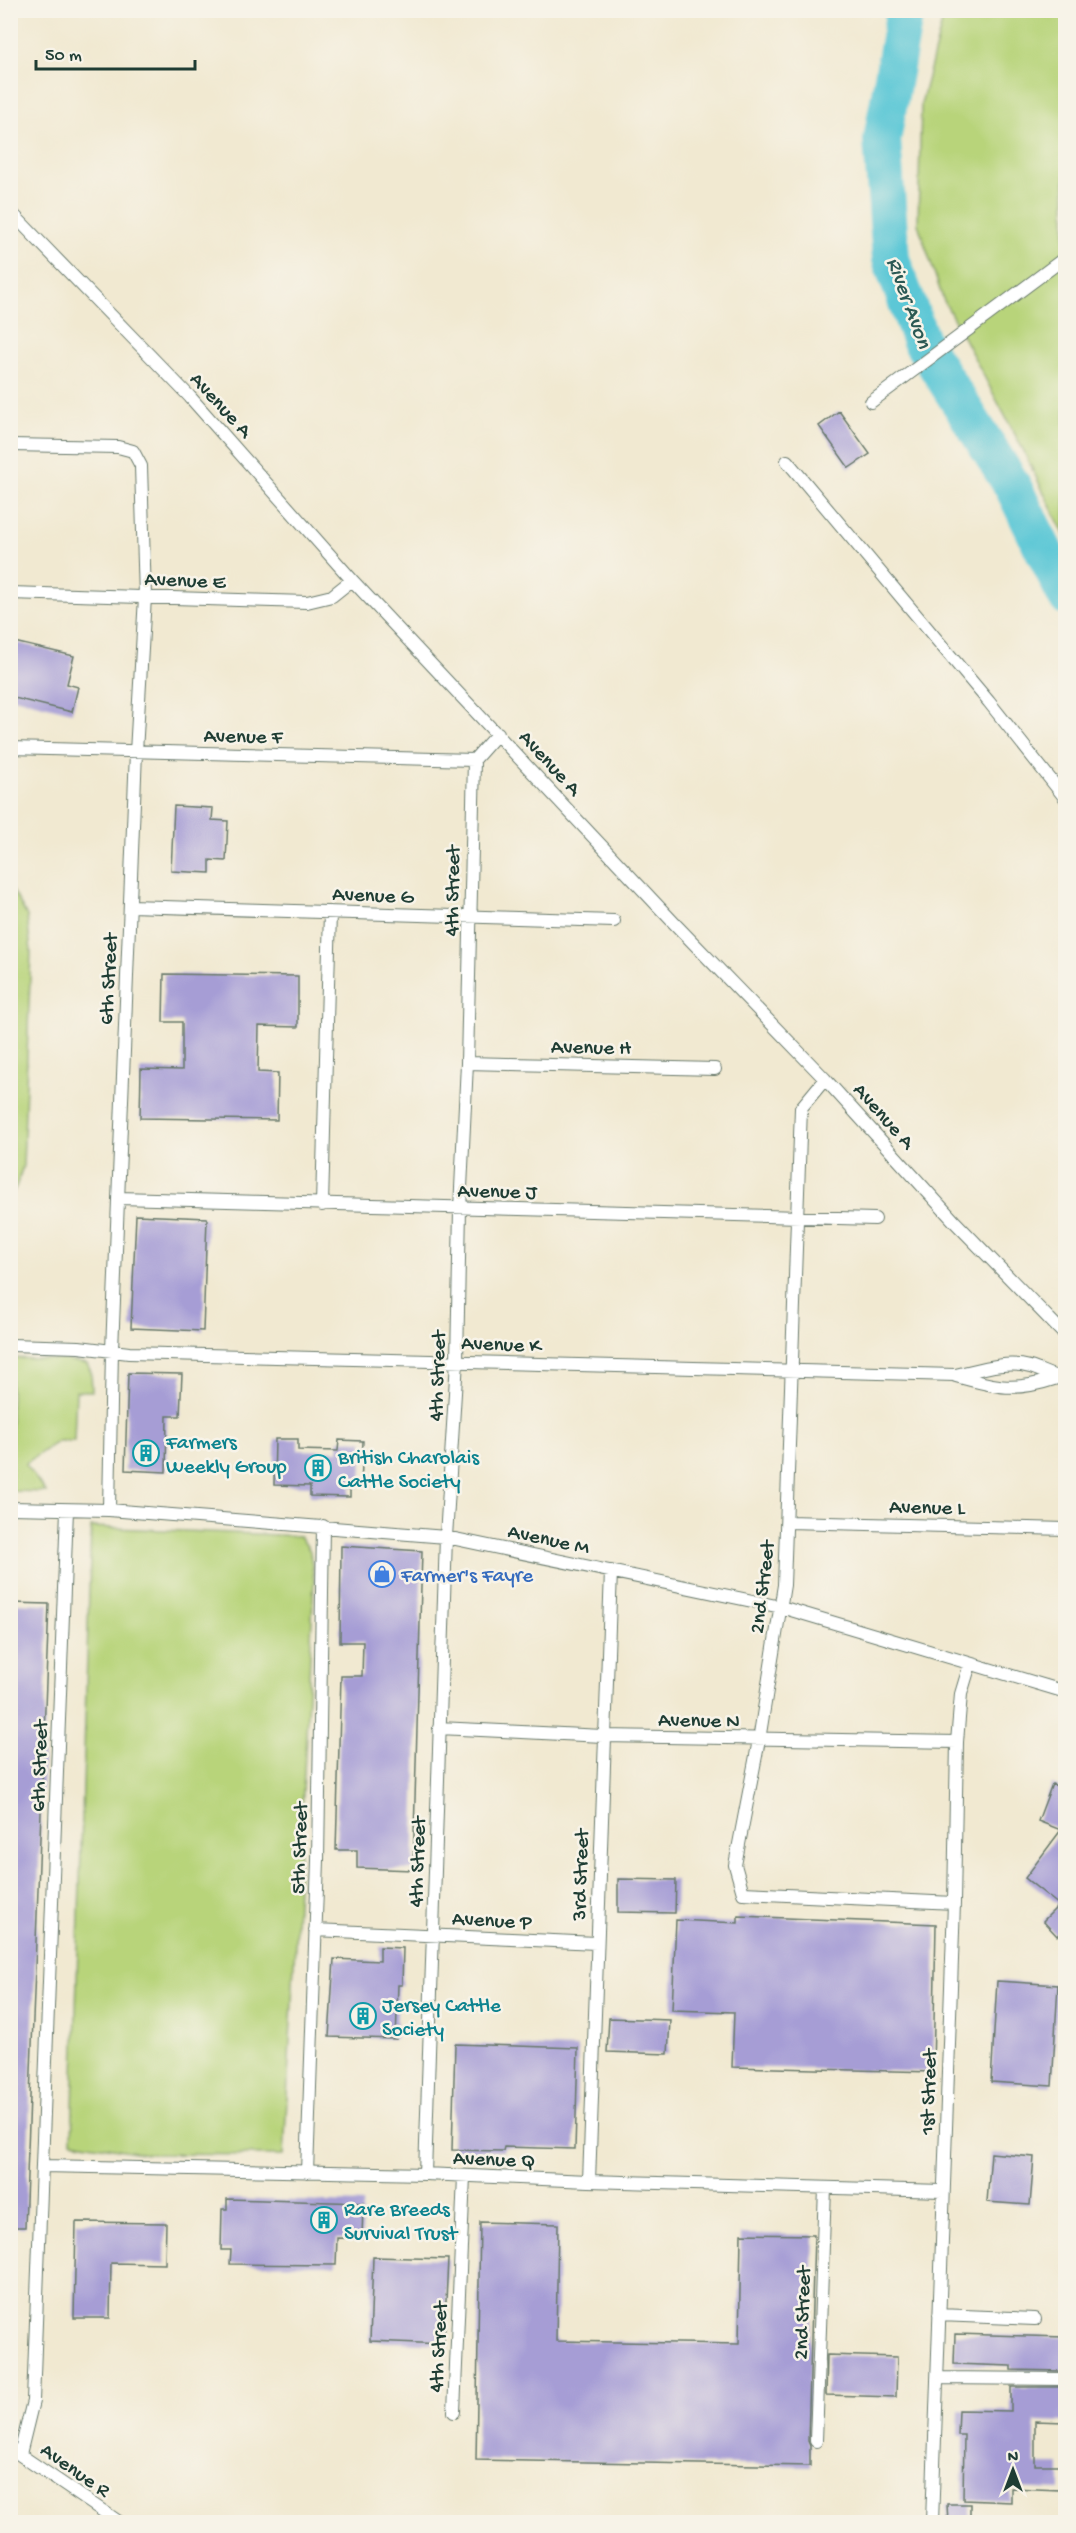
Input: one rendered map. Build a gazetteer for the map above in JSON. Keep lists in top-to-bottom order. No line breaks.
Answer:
{"streets":{"lane":["Avenue A","Avenue E","Avenue F","4th Street","Avenue G","6th Street","Avenue H","Avenue J","Avenue K","Avenue L","Avenue M","2nd Street","Avenue N","5th Street","3rd Street","Avenue P","1st Street","Avenue Q","Avenue R"]},"crossings":[["Avenue A","Avenue E"],["Avenue A","2nd Street"],["Avenue E","6th Street"],["Avenue F","4th Street"],["Avenue F","6th Street"],["4th Street","Avenue G"],["4th Street","Avenue H"],["4th Street","Avenue J"],["4th Street","Avenue K"],["4th Street","Avenue M"],["4th Street","Avenue N"],["4th Street","Avenue P"],["4th Street","Avenue Q"],["Avenue G","6th Street"],["6th Street","Avenue J"],["6th Street","Avenue K"],["6th Street","Avenue M"],["6th Street","Avenue Q"],["6th Street","Avenue R"],["Avenue J","2nd Street"],["Avenue K","2nd Street"],["Avenue L","2nd Street"],["Avenue M","2nd Street"],["Avenue M","5th Street"],["Avenue M","3rd Street"],["Avenue M","1st Street"],["2nd Street","Avenue N"],["2nd Street","1st Street"],["2nd Street","Avenue Q"],["Avenue N","3rd Street"],["Avenue N","1st Street"],["5th Street","Avenue P"],["5th Street","Avenue Q"],["3rd Street","Avenue P"],["3rd Street","Avenue Q"],["1st Street","Avenue Q"]],"water":["River Avon"],"places":{"building":["Farmers Weekly Group","British Charolais Cattle Society","Jersey Cattle Society","Rare Breeds Survival Trust"],"shop":["Farmer's Fayre"]},"scale_bar":"50 m","north":"top"}
